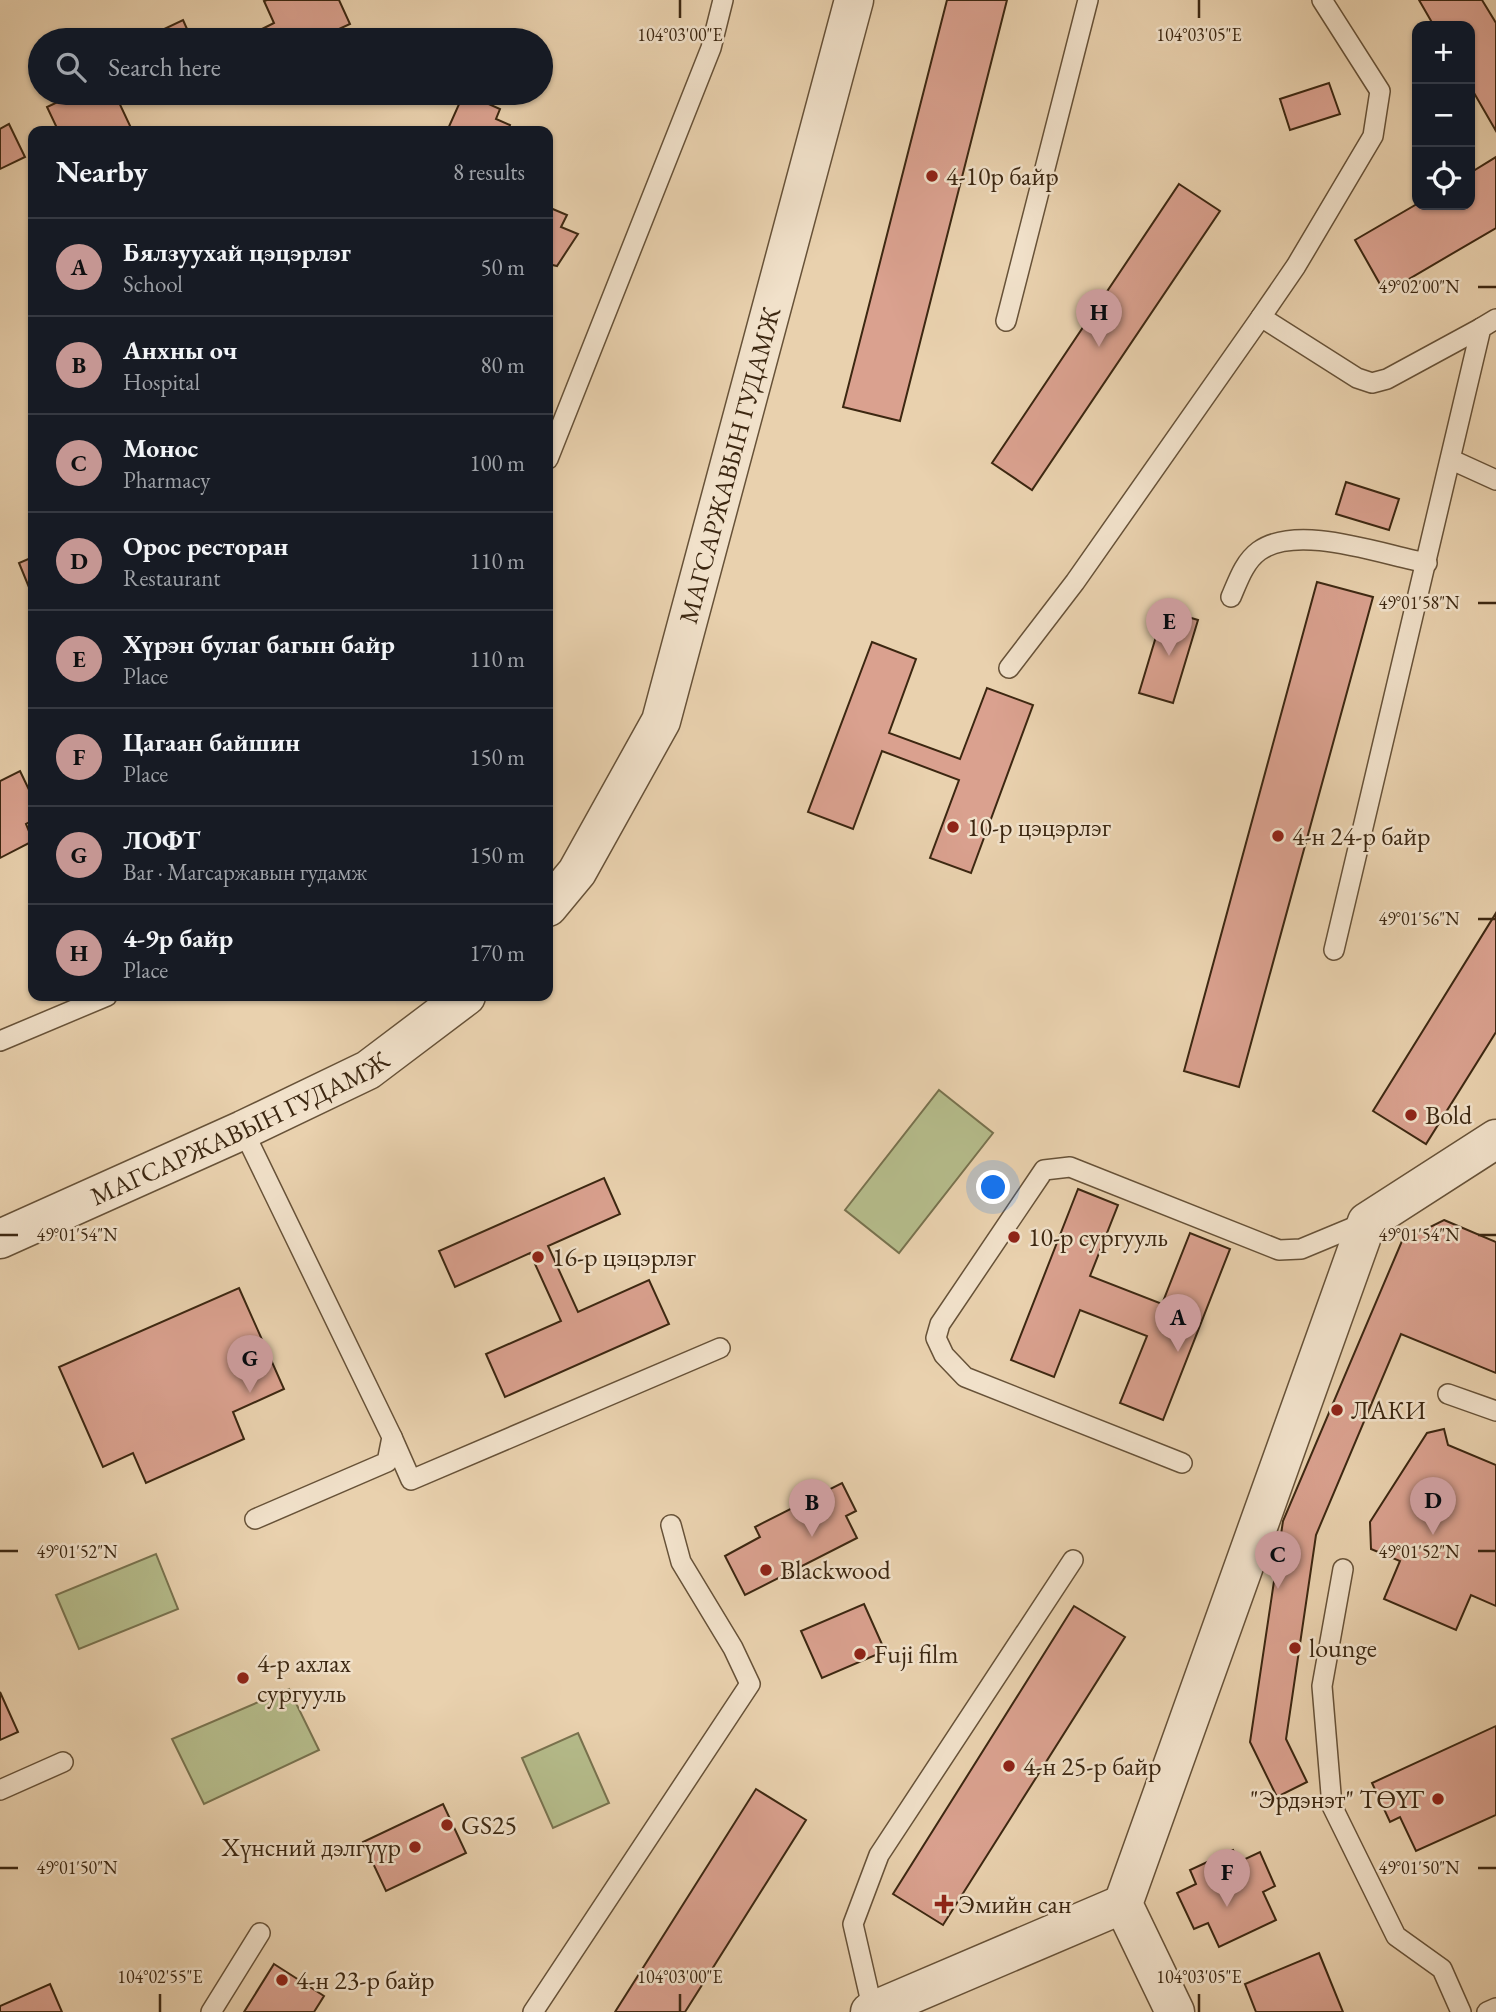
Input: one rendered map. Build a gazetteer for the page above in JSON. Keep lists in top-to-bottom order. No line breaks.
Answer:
{"streets":{"street":["МАГСАРЖАВЫН ГУДАМЖ"]},"places":{"other":["4-10р байр","10-р цэцэрлэг","4-н 24-р байр","Bold","10-р сургууль","16-р цэцэрлэг","ЛАКИ","Blackwood","lounge","Fuji film","4-р ахлах сургууль","4-н 25-р байр","\"Эрдэнэт\" ТӨҮГ","GS25","Хүнсний дэлгүүр","4-н 23-р байр"],"health":["Эмийн сан"]},"page":{"map_buttons":["+","−"],"search":"Search here","heading":["Nearby","8 results"],"list":[{"mark":"A","name":"Бялзуухай цэцэрлэг","note":"School","value":"50 m"},{"mark":"B","name":"Анхны оч","note":"Hospital","value":"80 m"},{"mark":"C","name":"Монос","note":"Pharmacy","value":"100 m"},{"mark":"D","name":"Орос ресторан","note":"Restaurant","value":"110 m"},{"mark":"E","name":"Хүрэн булаг багын байр","note":"Place","value":"110 m"},{"mark":"F","name":"Цагаан байшин","note":"Place","value":"150 m"},{"mark":"G","name":"ЛОФТ","note":"Bar · Магсаржавын гудамж","value":"150 m"},{"mark":"H","name":"4-9р байр","note":"Place","value":"170 m"}],"pins":["H","E","A","G","D","B","C","F"]},"coordinates":["104°03'00\"E","104°03'05\"E","49°02'00\"N","49°01'58\"N","49°01'56\"N","49°01'54\"N","49°01'52\"N","49°01'50\"N","104°02'55\"E"]}
